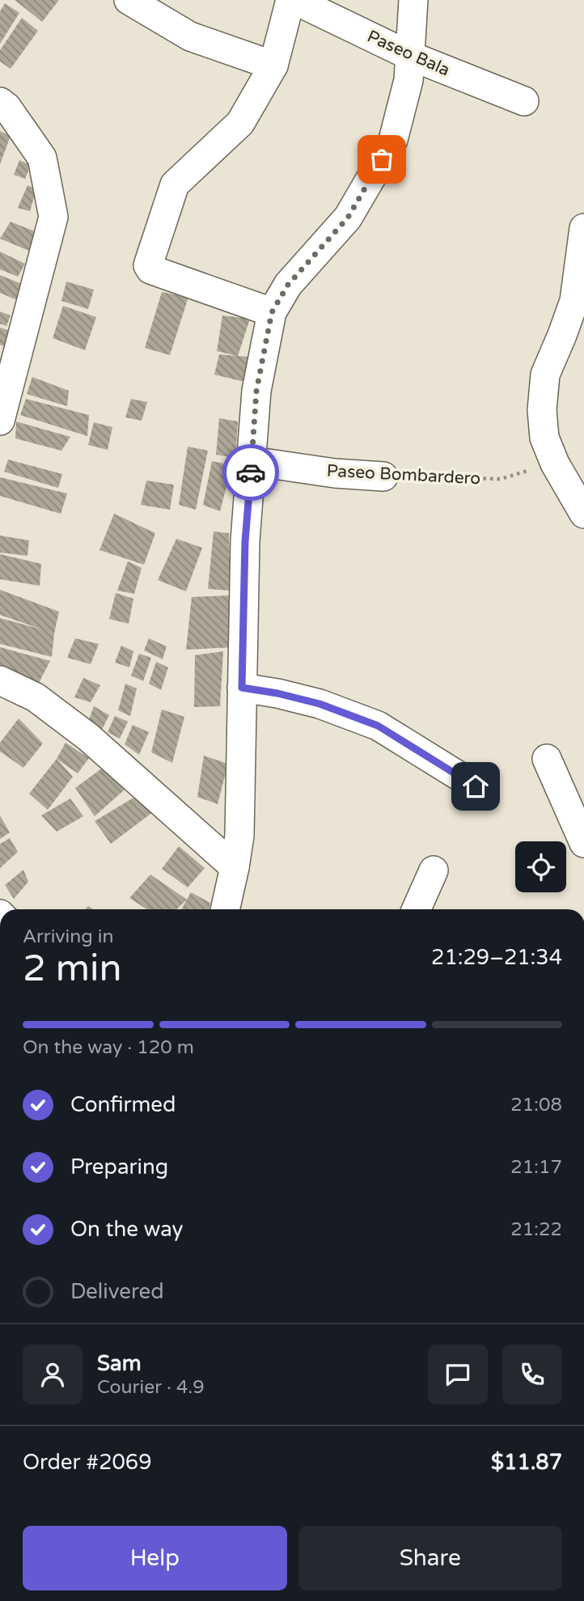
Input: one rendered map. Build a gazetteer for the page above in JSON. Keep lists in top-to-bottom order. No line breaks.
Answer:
{"streets":{"street":["Paseo Bala","Paseo Bombardero"]},"page":{"heading":["2 min","Arriving in","21:29–21:34"],"panel":["Sam","Courier · 4.9","Order #2069","$11.87"],"bar":"On the way · 120 m","list":[["Confirmed","21:08"],["Preparing","21:17"],["On the way","21:22"],"Delivered"],"buttons":["Help","Share"]}}
